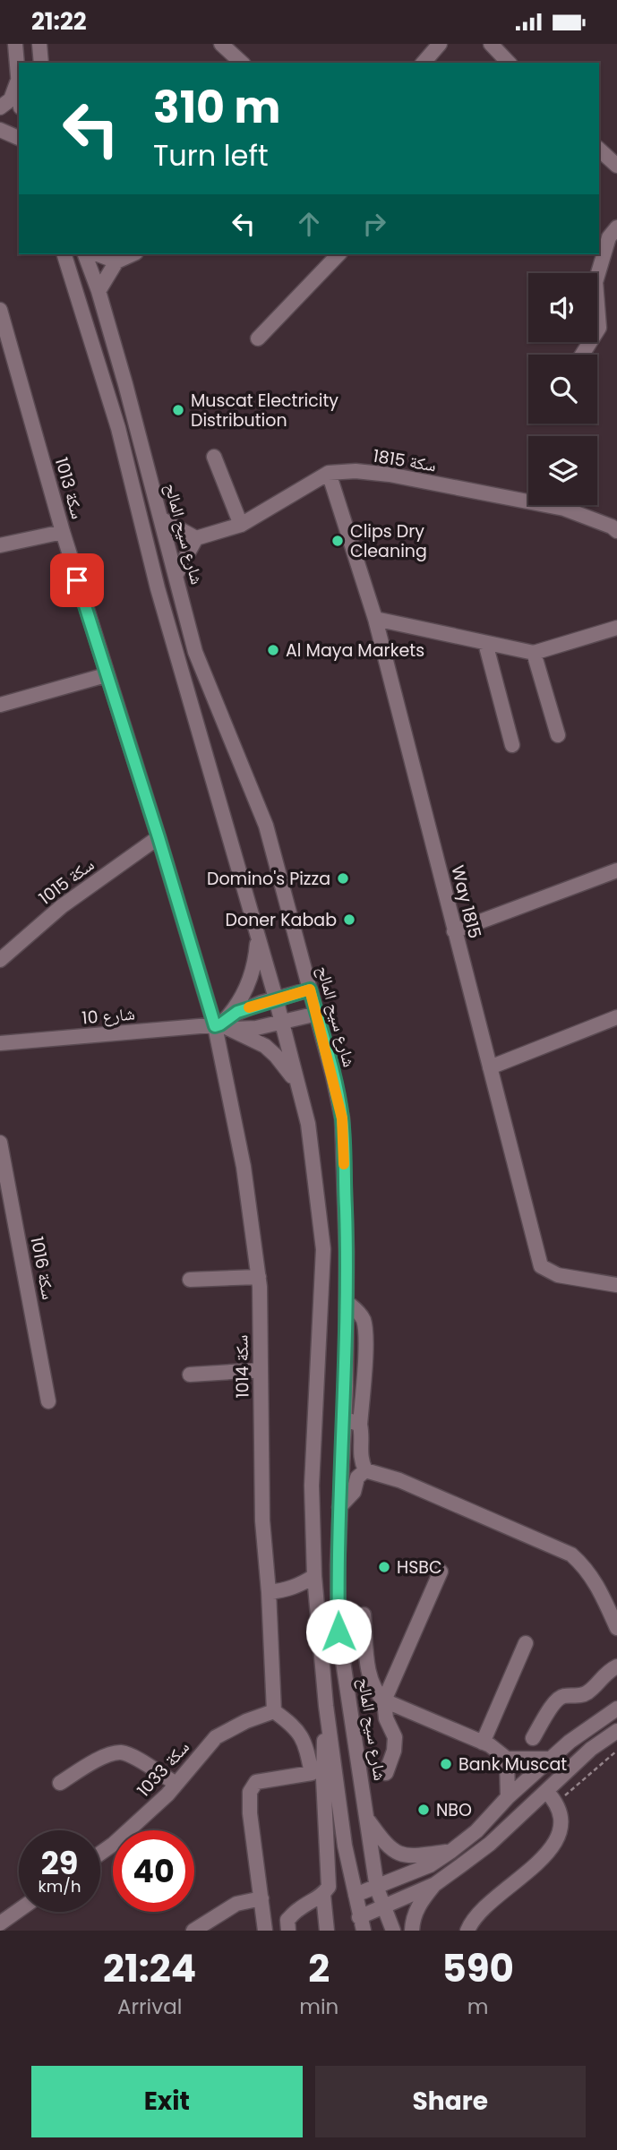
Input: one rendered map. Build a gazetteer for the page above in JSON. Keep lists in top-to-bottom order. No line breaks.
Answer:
{"streets":{"street":["سكة 1815","سكة 1013","شارع سيح المالح","سكة 1015","Way 1815","شارع 10","سكة 1016","سكة 1014","سكة 1033"]},"crossings":[["سكة 1815","Way 1815"],["سكة 1013","سكة 1015"],["سكة 1013","شارع 10"],["سكة 1013","سكة 1014"],["شارع سيح المالح","شارع 10"],["شارع 10","سكة 1014"],["سكة 1014","سكة 1033"]],"places":["Muscat Electricity Distribution","Clips Dry Cleaning","Al Maya Markets","Domino's Pizza","Doner Kabab","HSBC","Bank Muscat","NBO"],"page":{"status":"21:22","turn":["310 m","Turn left"],"speed":"29 km/h","limit":"40","eta":["21:24","Arrival","2","min","590","m"],"buttons":["Exit","Share"]}}
